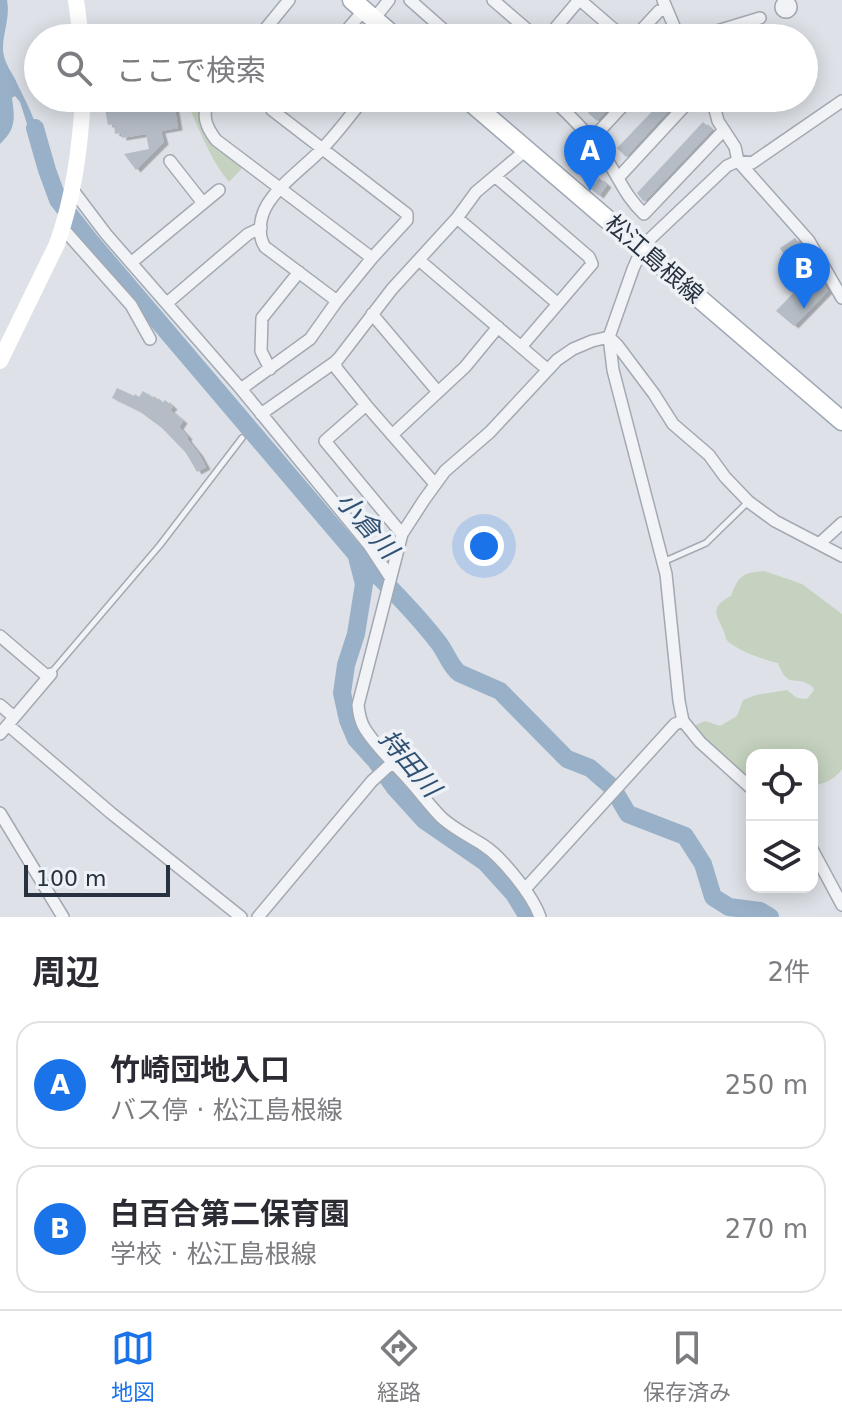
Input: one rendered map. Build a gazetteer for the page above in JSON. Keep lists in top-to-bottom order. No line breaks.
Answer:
{"streets":{"main road":["松江島根線"]},"water":["小倉川","持田川"],"scale_bar":"100 m","page":{"search":"ここで検索","pins":["A","B"],"scale":"100 m","heading":["周辺","2件"],"list":[{"mark":"A","name":"竹崎団地入口","note":"バス停 · 松江島根線","value":"250 m"},{"mark":"B","name":"白百合第二保育園","note":"学校 · 松江島根線","value":"270 m"}],"nav":["地図","経路","保存済み"]}}
